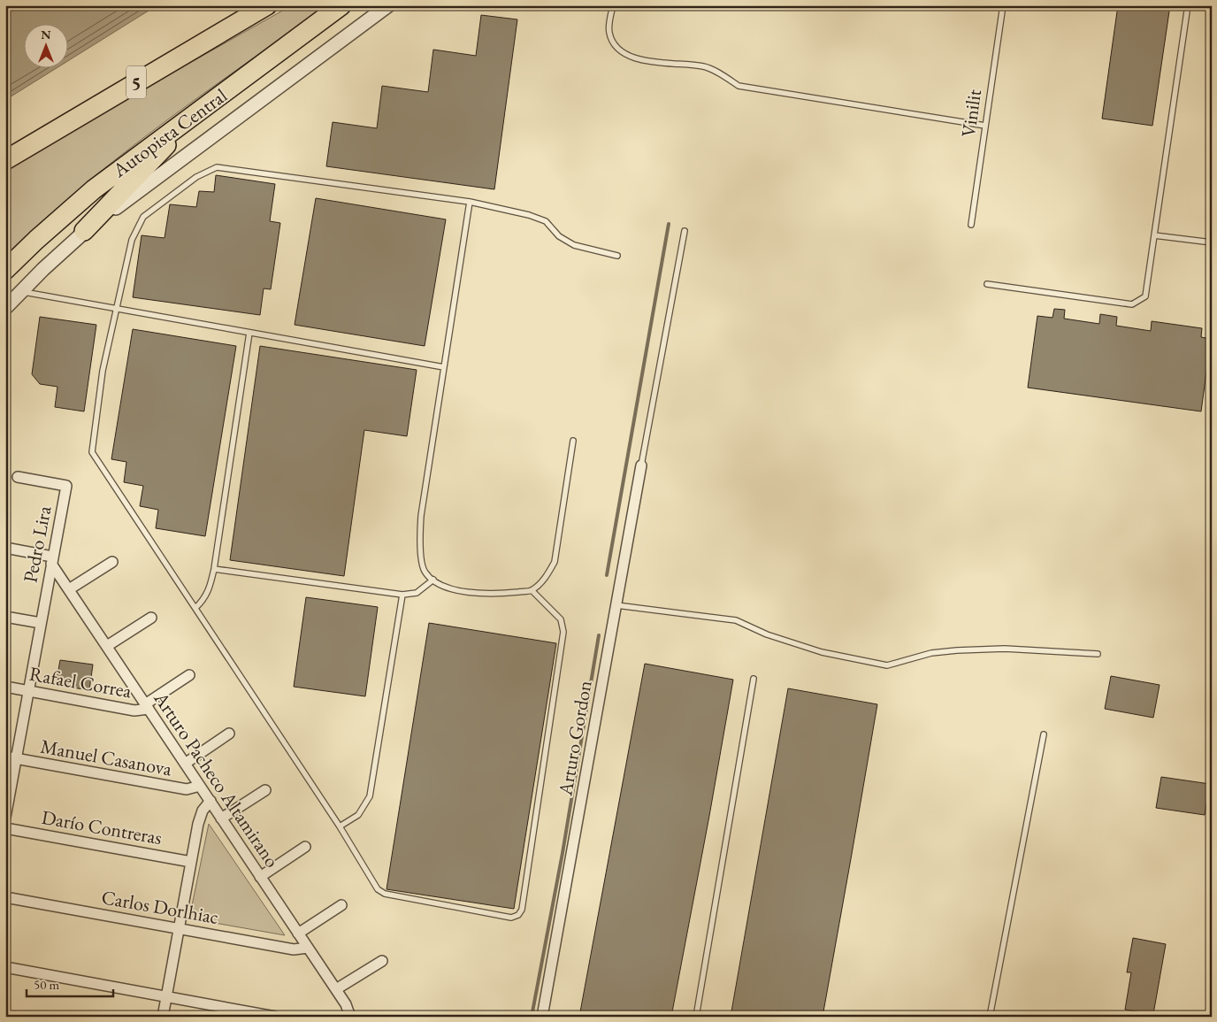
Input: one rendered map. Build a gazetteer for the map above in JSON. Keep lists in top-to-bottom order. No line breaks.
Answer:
{"streets":{"highway":["5","Autopista Central"],"street":["Pedro Lira","Rafael Correa","Arturo Gordon","Manuel Casanova","Arturo Pacheco Altamirano","Darío Contreras","Carlos Dorlhiac"],"lane":["Vinilit"]},"crossings":[["Pedro Lira","Rafael Correa"],["Pedro Lira","Manuel Casanova"],["Pedro Lira","Arturo Pacheco Altamirano"],["Rafael Correa","Arturo Pacheco Altamirano"],["Manuel Casanova","Arturo Pacheco Altamirano"],["Arturo Pacheco Altamirano","Carlos Dorlhiac"]],"scale_bar":"50 m","north":"top"}
